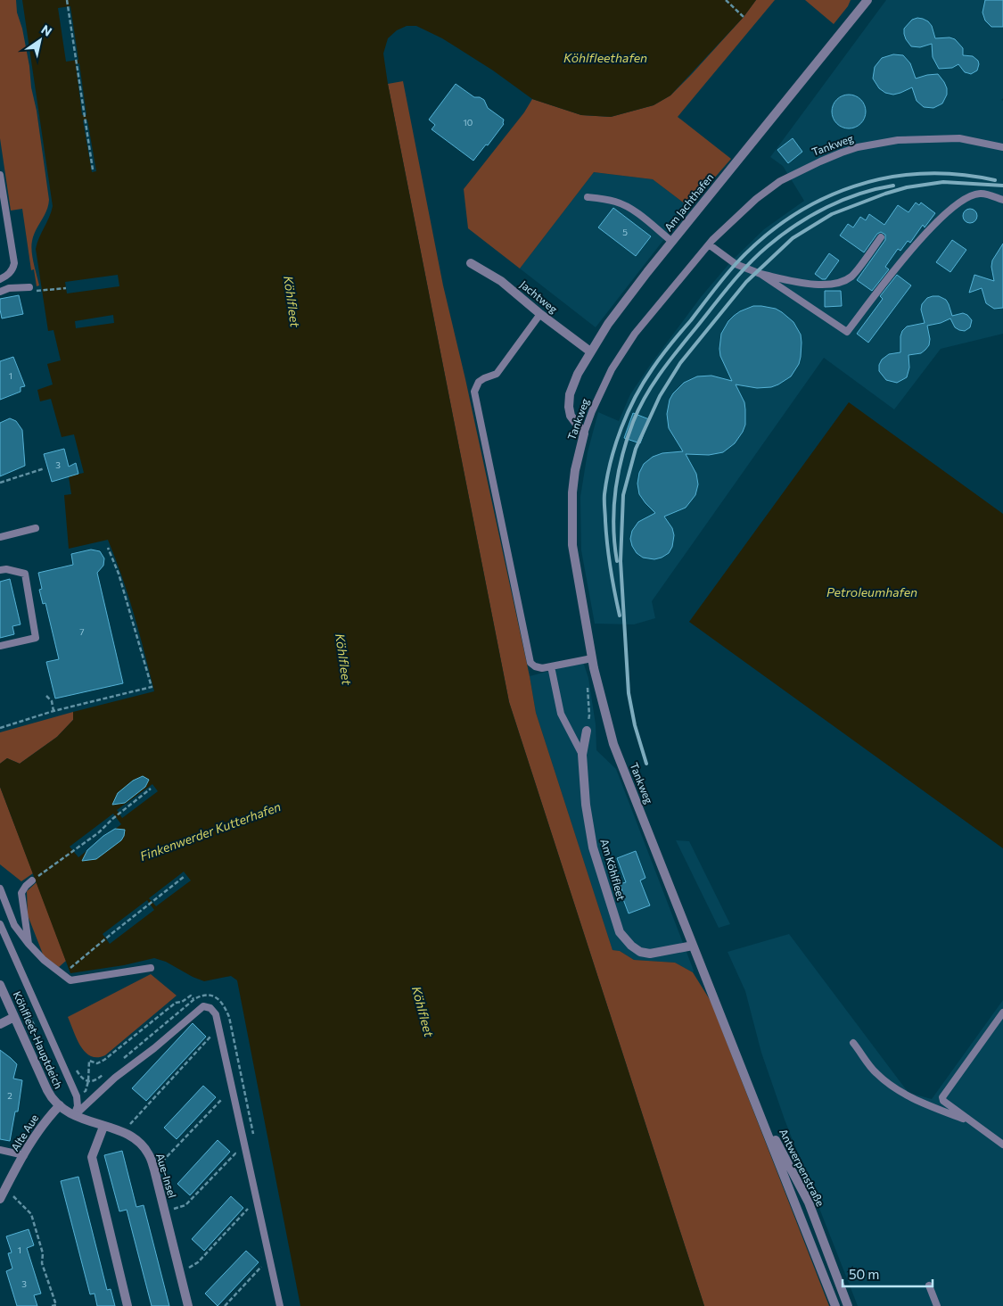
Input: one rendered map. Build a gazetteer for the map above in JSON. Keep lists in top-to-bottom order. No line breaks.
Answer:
{"streets":{"street":["Tankweg","Am Jachthafen","Jachtweg","Am Köhlfleet","Köhlfleet-Hauptdeich","Alte Aue","Antwerpenstraße","Aue-Insel"]},"crossings":[["Tankweg","Am Jachthafen"],["Tankweg","Am Köhlfleet"],["Tankweg","Antwerpenstraße"],["Am Jachthafen","Jachtweg"],["Am Köhlfleet","Antwerpenstraße"],["Köhlfleet-Hauptdeich","Alte Aue"],["Köhlfleet-Hauptdeich","Aue-Insel"]],"water":["Köhlfleethafen","Köhlfleet","Petroleumhafen","Finkenwerder Kutterhafen"],"house_numbers":["10","5","1","3","7","2","1","3"],"scale_bar":"50 m","north":"top right"}
